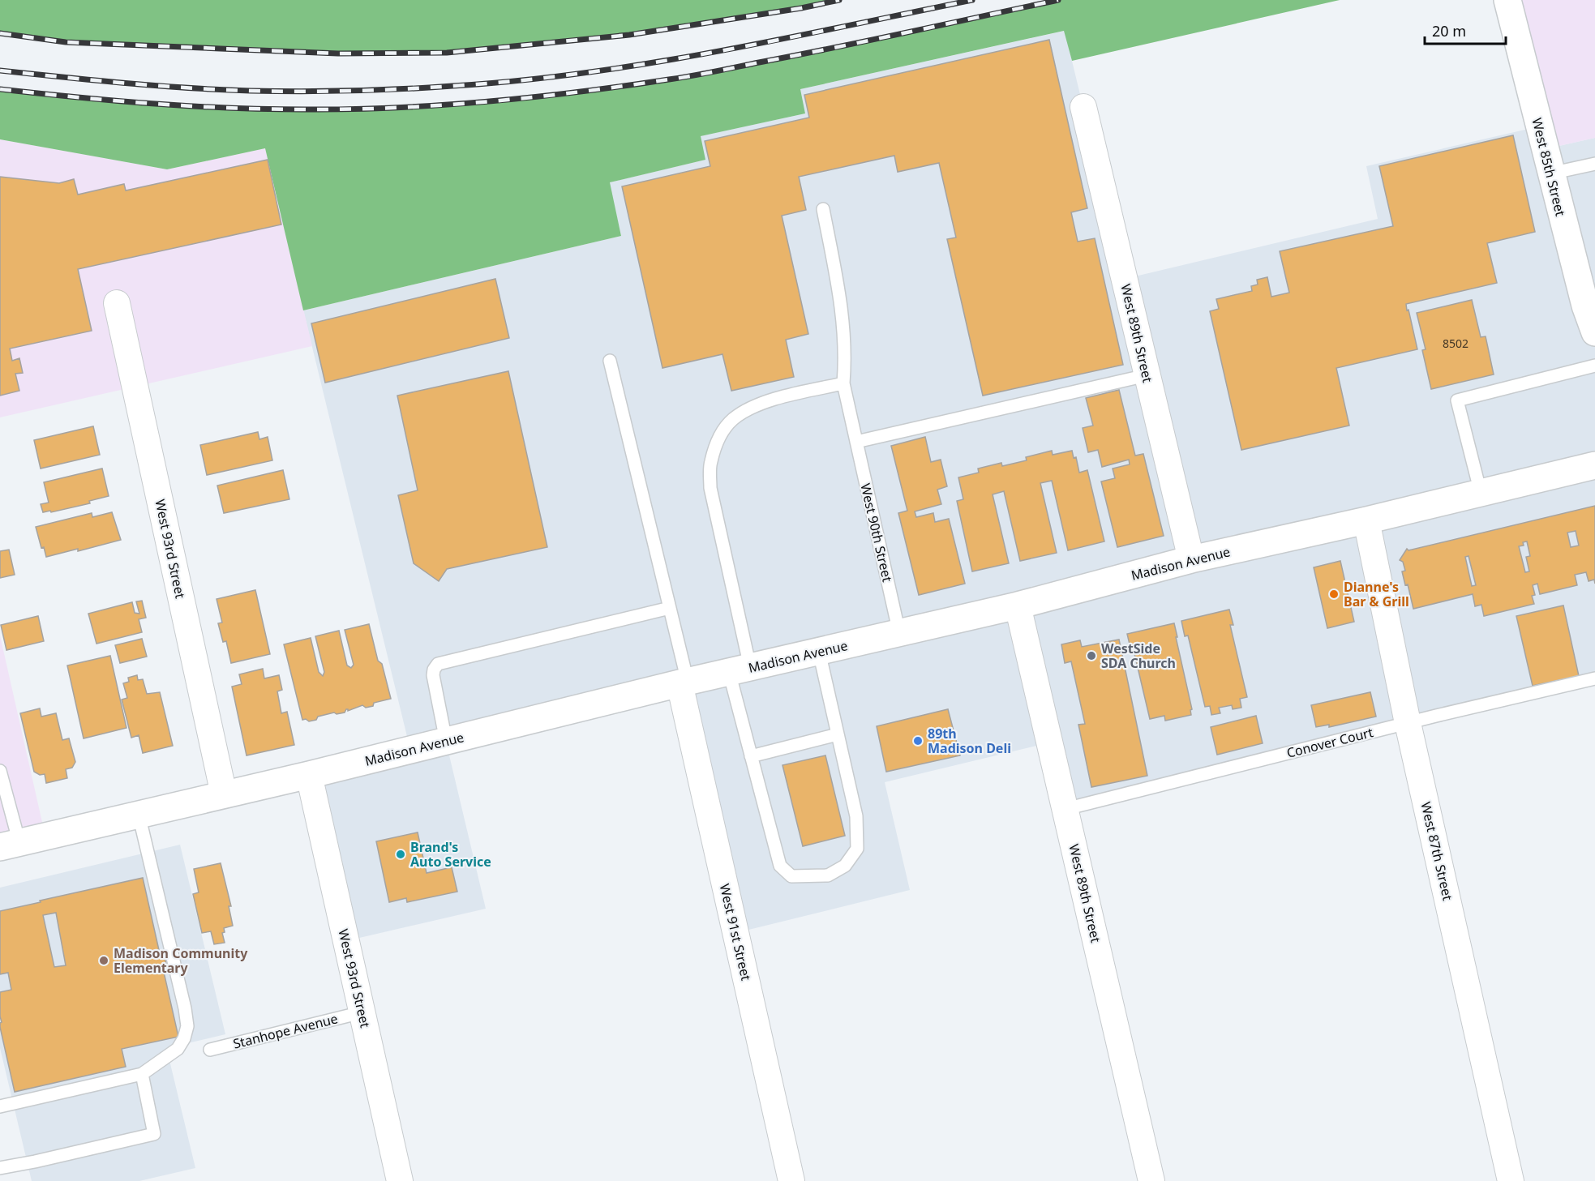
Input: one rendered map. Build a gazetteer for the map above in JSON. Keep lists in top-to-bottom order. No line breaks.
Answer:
{"streets":{"street":["West 85th Street","West 89th Street","West 93rd Street","Madison Avenue","West 87th Street","West 91st Street"],"lane":["West 90th Street","Conover Court","Stanhope Avenue"]},"crossings":[["West 89th Street","Madison Avenue"],["West 89th Street","Conover Court"],["West 90th Street","Madison Avenue"],["West 93rd Street","Madison Avenue"],["West 93rd Street","Stanhope Avenue"],["Madison Avenue","West 87th Street"],["Madison Avenue","West 91st Street"],["Conover Court","West 87th Street"]],"places":["Dianne's Bar & Grill","WestSide SDA Church","89th Madison Deli","Brand's Auto Service","Madison Community Elementary"],"house_numbers":["8502"],"scale_bar":"20 m"}
